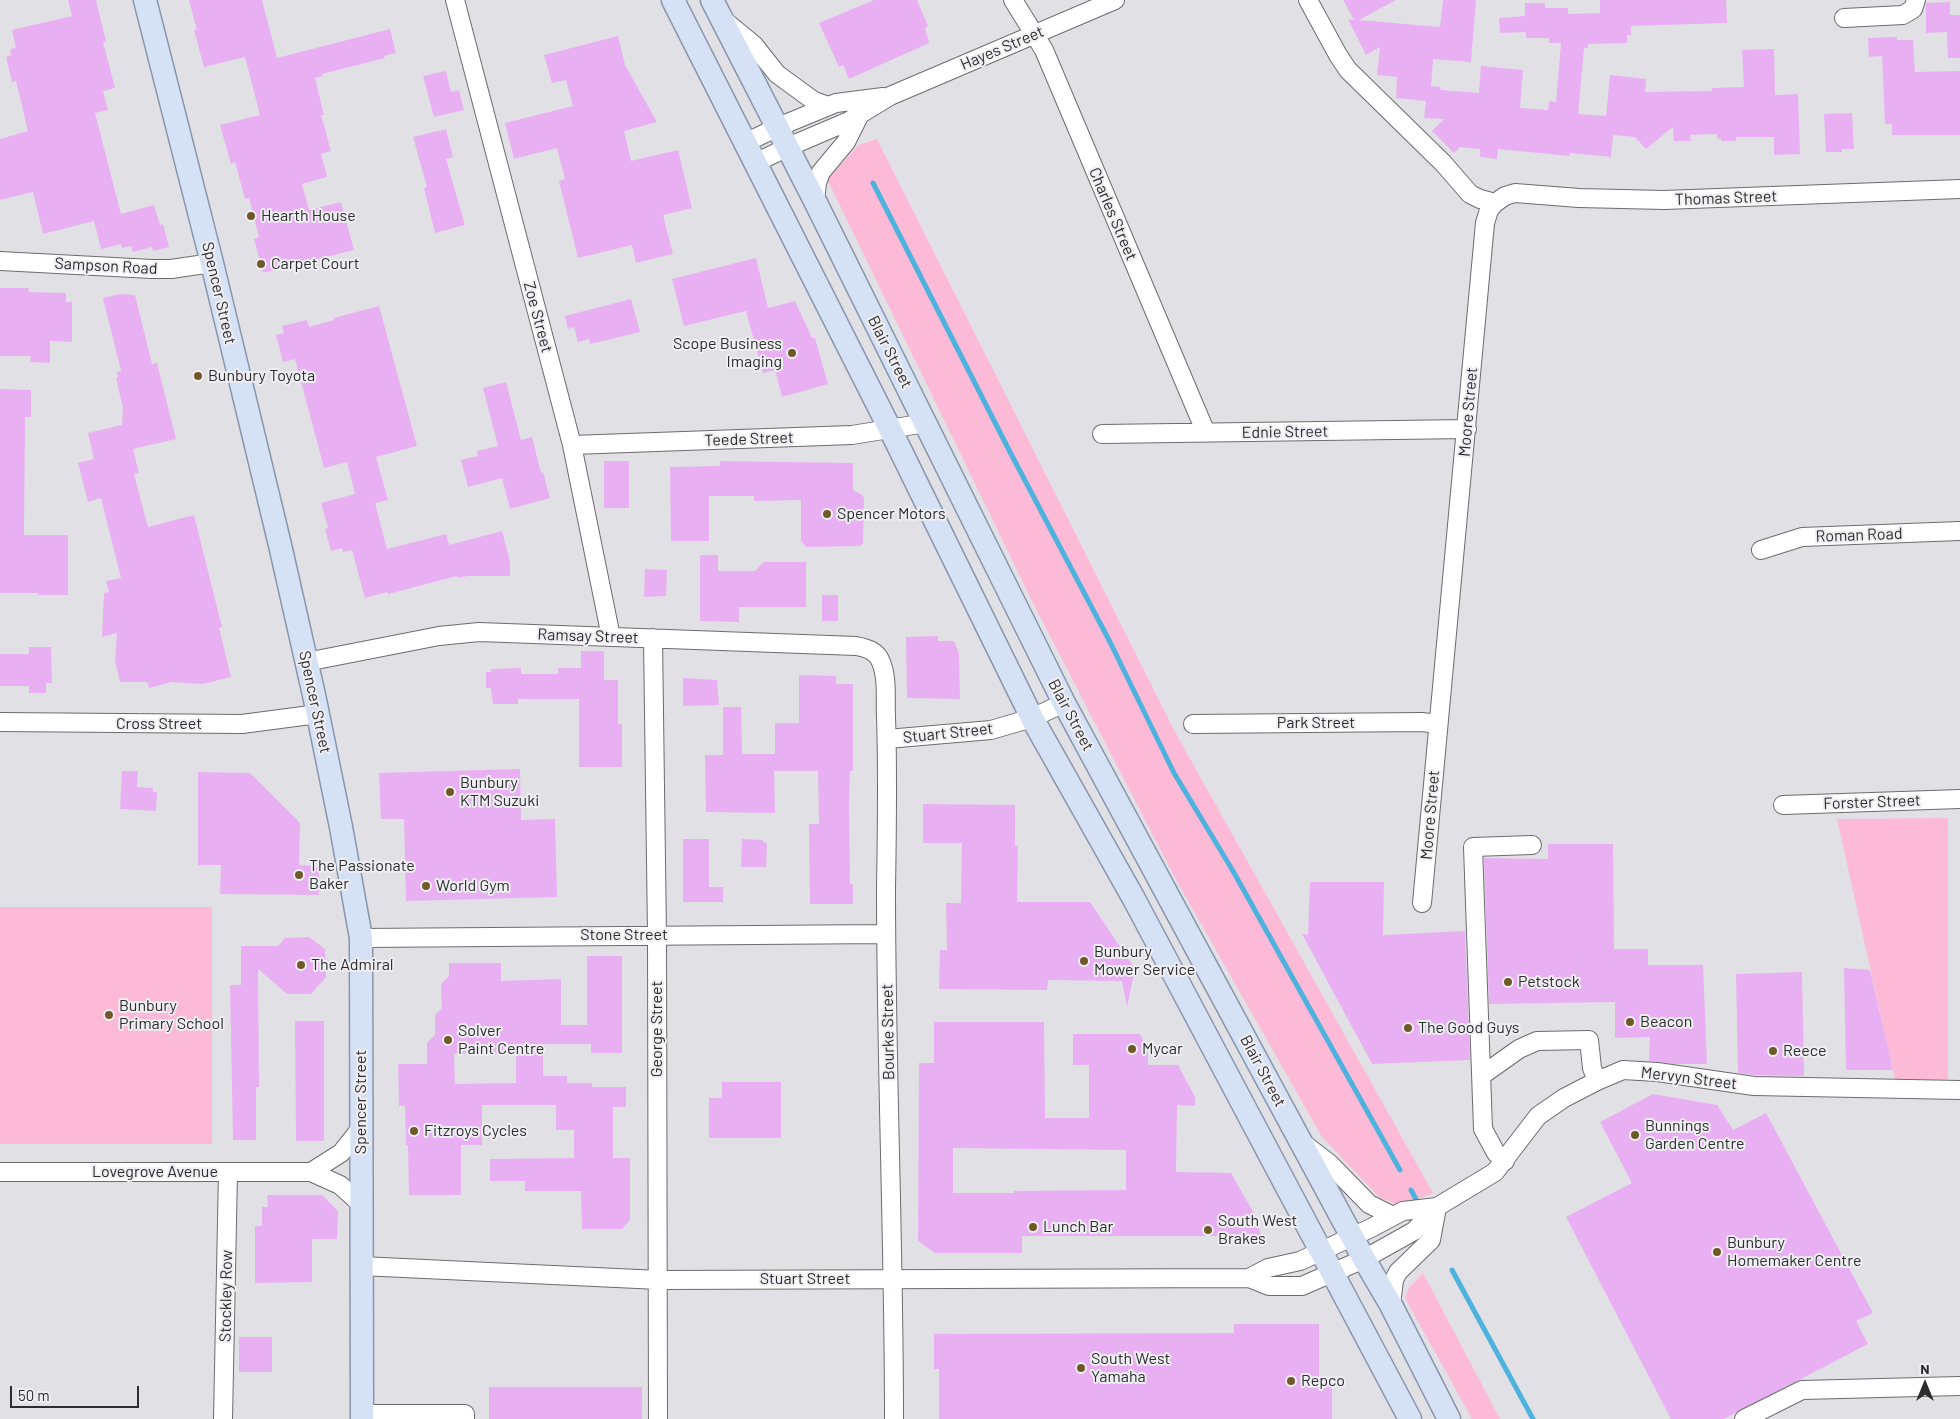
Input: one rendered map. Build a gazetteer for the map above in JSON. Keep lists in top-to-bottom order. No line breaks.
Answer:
{"streets":{"main road":["Spencer Street","Blair Street"],"street":["Hayes Street","Thomas Street","Charles Street","Sampson Road","Zoe Street","Moore Street","Ednie Street","Teede Street","Roman Road","Ramsay Street","Park Street","Cross Street","Stuart Street","Forster Street","Stone Street","George Street","Bourke Street","Mervyn Street","Lovegrove Avenue","Stockley Row"]},"crossings":[["Hayes Street","Charles Street"],["Hayes Street","Blair Street"],["Thomas Street","Moore Street"],["Charles Street","Ednie Street"],["Sampson Road","Spencer Street"],["Spencer Street","Ramsay Street"],["Spencer Street","Cross Street"],["Spencer Street","Stuart Street"],["Spencer Street","Stone Street"],["Spencer Street","Lovegrove Avenue"],["Zoe Street","Teede Street"],["Zoe Street","Ramsay Street"],["Blair Street","Teede Street"],["Blair Street","Stuart Street"],["Blair Street","Mervyn Street"],["Moore Street","Ednie Street"],["Moore Street","Park Street"],["Ramsay Street","George Street"],["Ramsay Street","Bourke Street"],["Stuart Street","George Street"],["Stuart Street","Bourke Street"],["Stuart Street","Mervyn Street"],["Stone Street","George Street"],["Stone Street","Bourke Street"],["Lovegrove Avenue","Stockley Row"]],"places":["Hearth House","Carpet Court","Scope Business Imaging","Bunbury Toyota","Spencer Motors","Bunbury KTM Suzuki","The Passionate Baker","World Gym","Bunbury Mower Service","The Admiral","Petstock","Bunbury Primary School","Beacon","The Good Guys","Solver Paint Centre","Mycar","Reece","Fitzroys Cycles","Bunnings Garden Centre","Lunch Bar","South West Brakes","Bunbury Homemaker Centre","South West Yamaha","Repco"],"scale_bar":"50 m","north":"top"}
